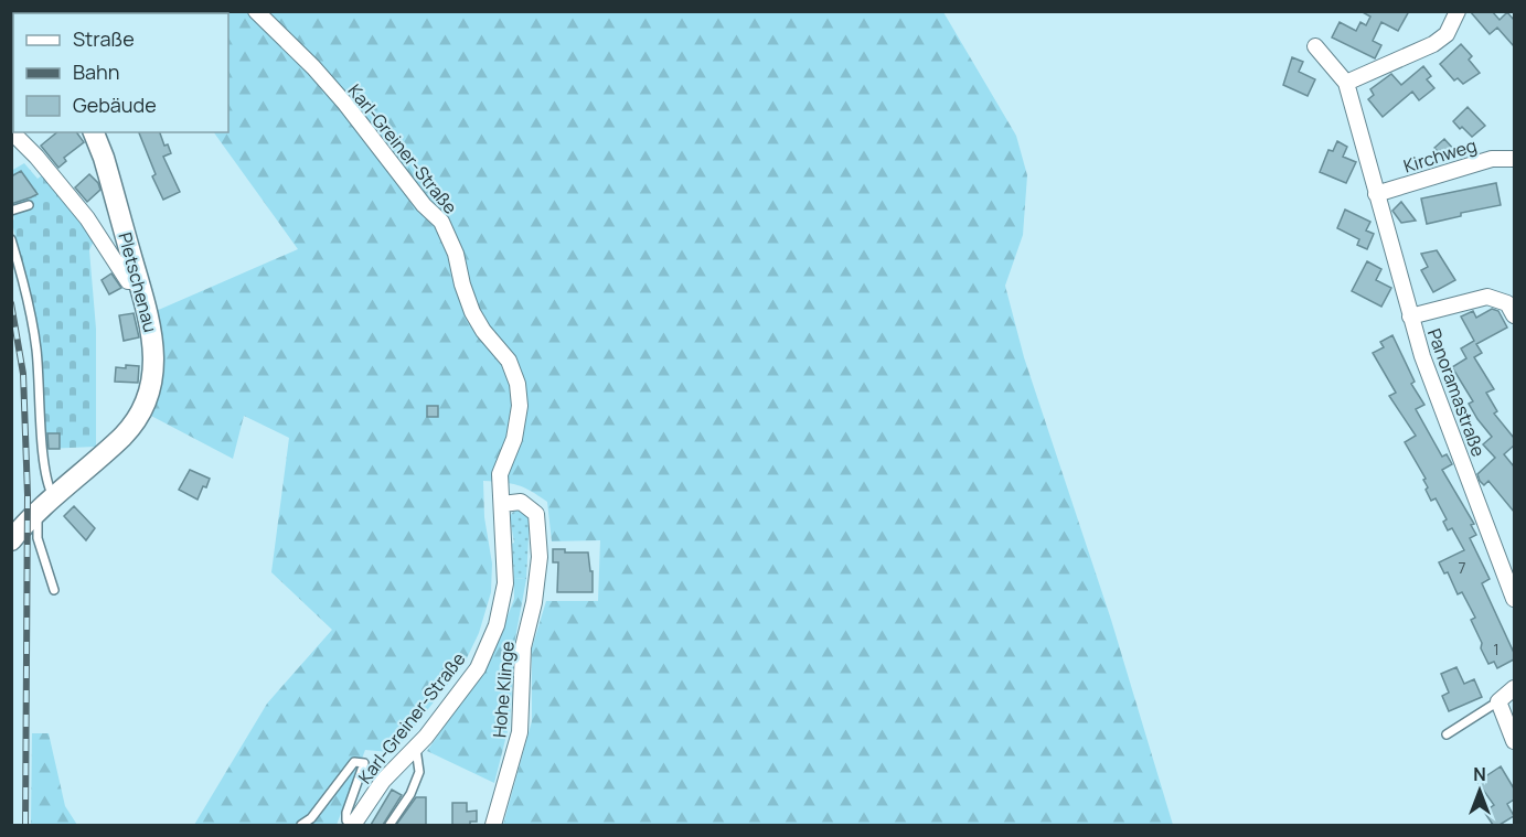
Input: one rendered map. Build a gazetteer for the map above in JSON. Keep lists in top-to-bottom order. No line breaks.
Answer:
{"streets":{"main road":["Pletschenau"],"street":["Karl-Greiner-Straße","Kirchweg","Panoramastraße","Hohe Klinge"]},"crossings":[["Karl-Greiner-Straße","Hohe Klinge"],["Kirchweg","Panoramastraße"]],"house_numbers":["7","1"],"legend":["Straße","Bahn","Gebäude"],"north":"top"}
